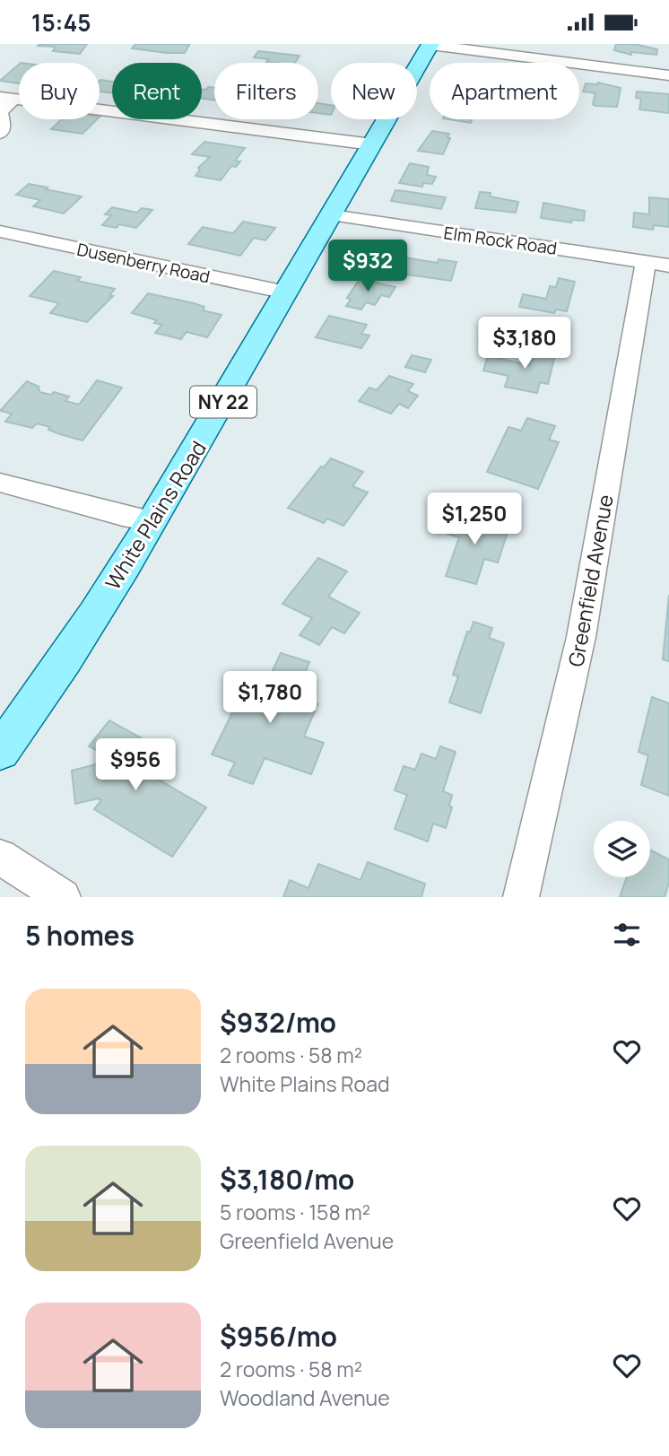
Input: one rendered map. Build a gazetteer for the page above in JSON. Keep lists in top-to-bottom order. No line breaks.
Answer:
{"streets":{"main road":["NY 22","White Plains Road"],"street":["Elm Rock Road","Dusenberry Road","Greenfield Avenue"]},"crossings":[["Elm Rock Road","White Plains Road"],["Elm Rock Road","Greenfield Avenue"],["Dusenberry Road","White Plains Road"]],"page":{"status":"15:45","chip":["Buy","Rent","Filters","New","Apartment"],"price":["$932","$3,180","$1,250","$1,780","$956"],"heading":"5 homes","list":[{"name":"$932/mo","note":"2 rooms · 58 m² · White Plains Road"},{"name":"$3,180/mo","note":"5 rooms · 158 m² · Greenfield Avenue"},{"name":"$956/mo","note":"2 rooms · 58 m² · Woodland Avenue"}]}}
